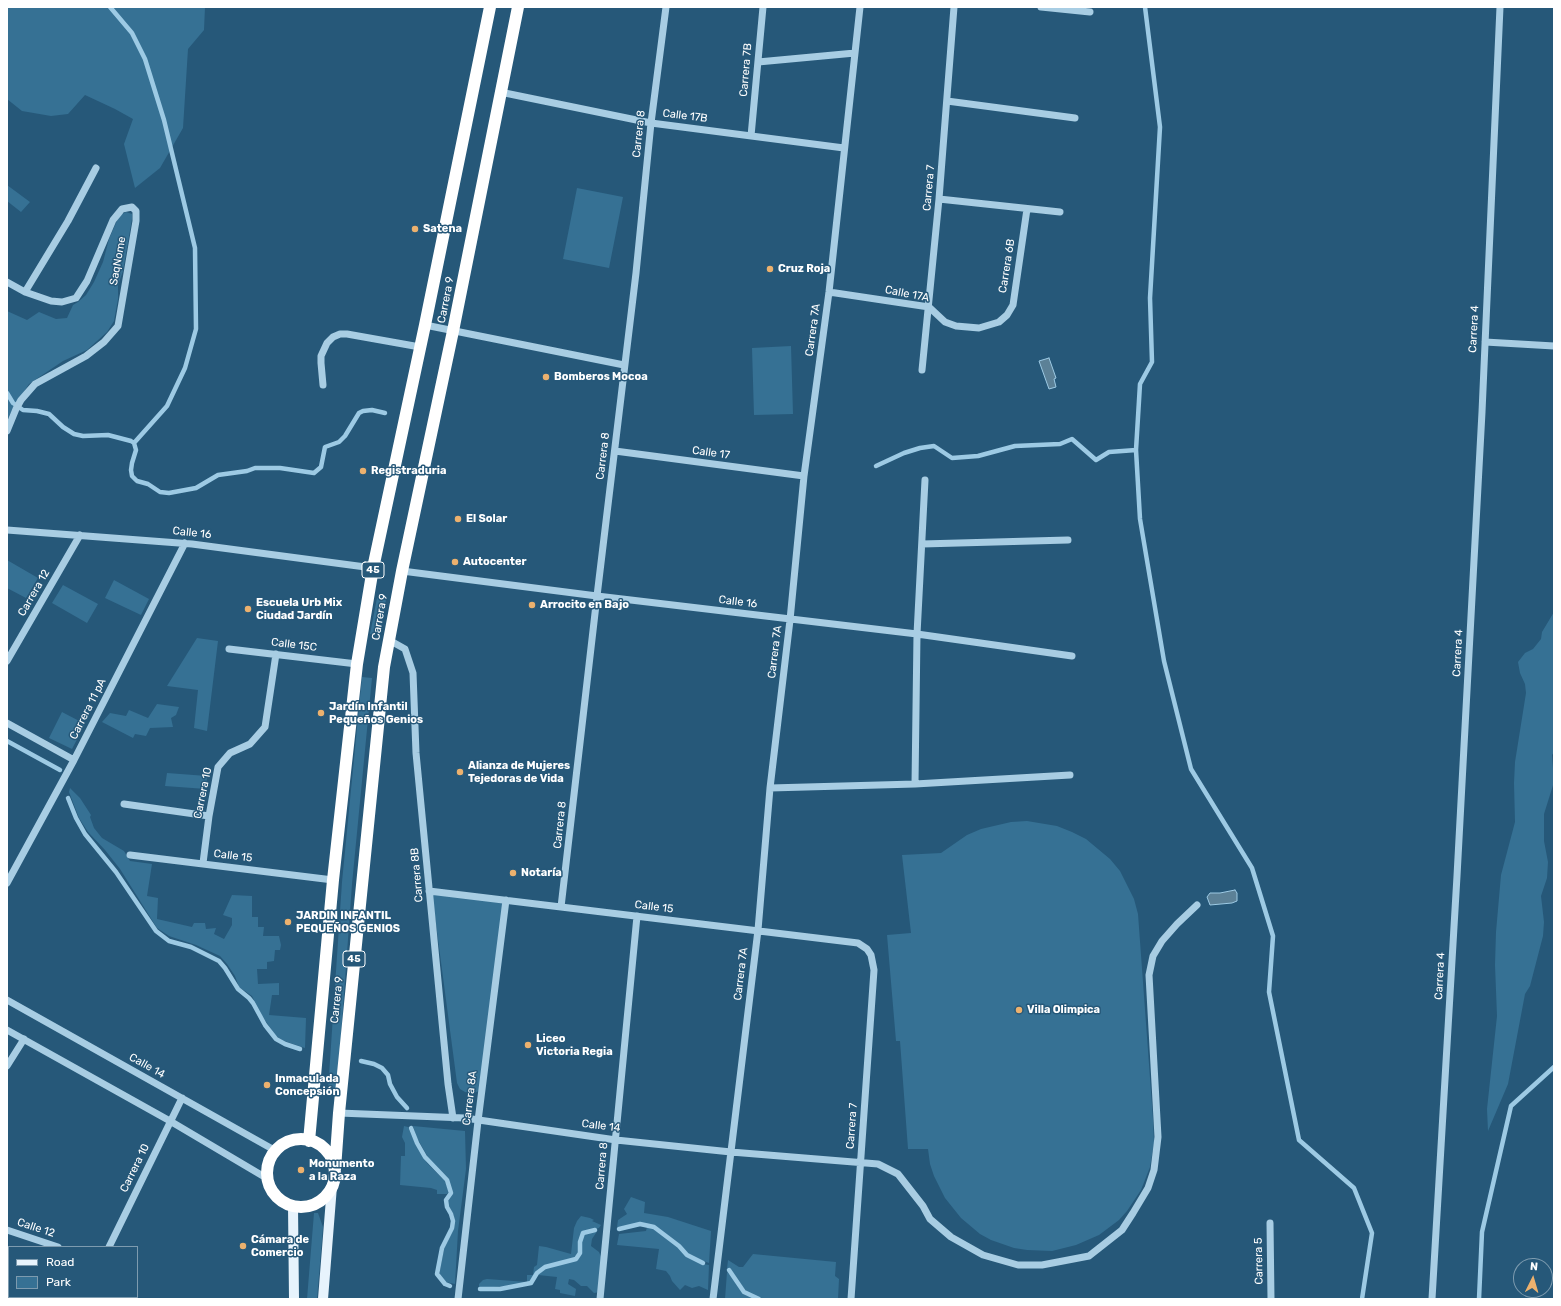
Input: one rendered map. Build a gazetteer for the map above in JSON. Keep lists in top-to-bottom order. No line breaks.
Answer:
{"streets":{"highway":["Carrera 9","45"],"street":["Carrera 7B","Calle 17B","Carrera 8","Carrera 7","SaqNome","Carrera 6B","Calle 17A","Carrera 4","Carrera 7A","Calle 17","Calle 16","Carrera 12","Calle 15C","Carrera 11 pA","Carrera 10","Calle 15","Carrera 8B","Calle 14","Carrera 8A","Calle 12","Carrera 5"]},"crossings":[["Carrera 7B","Calle 17B"],["Calle 17B","Carrera 8"],["Calle 17B","Carrera 9"],["Calle 17B","Carrera 7A"],["Carrera 8","Calle 17"],["Carrera 8","Calle 16"],["Carrera 8","Calle 15"],["Carrera 8","Calle 14"],["Carrera 7","Calle 17A"],["Carrera 7","Calle 15"],["Carrera 7","Calle 14"],["Carrera 6B","Calle 17A"],["Calle 17A","Carrera 7A"],["Carrera 9","Calle 16"],["Carrera 9","Calle 15C"],["Carrera 9","Calle 15"],["Carrera 9","Carrera 8B"],["Carrera 9","Calle 14"],["Carrera 7A","Calle 17"],["Carrera 7A","Calle 16"],["Carrera 7A","Calle 15"],["Carrera 7A","Calle 14"],["Calle 16","Carrera 12"],["Calle 16","Carrera 11 pA"],["Calle 15C","Carrera 10"],["Carrera 10","Calle 15"],["Carrera 10","Calle 14"],["Calle 15","Carrera 8B"],["Calle 15","Carrera 8A"],["Carrera 8B","Calle 14"],["Calle 14","Carrera 8A"]],"places":["Satena","Cruz Roja","Bomberos Mocoa","Registraduria","El Solar","Autocenter","Arrocito en Bajo","Escuela Urb Mix Ciudad Jardín","Jardín Infantil Pequeños Genios","Alianza de Mujeres Tejedoras de Vida","Notaría","JARDIN INFANTIL PEQUEÑOS GENIOS","Villa Olimpica","Liceo Victoria Regia","Inmaculada Concepsión","Monumento a la Raza","Cámara de Comercio"],"legend":["Road","Park"],"north":"top"}
